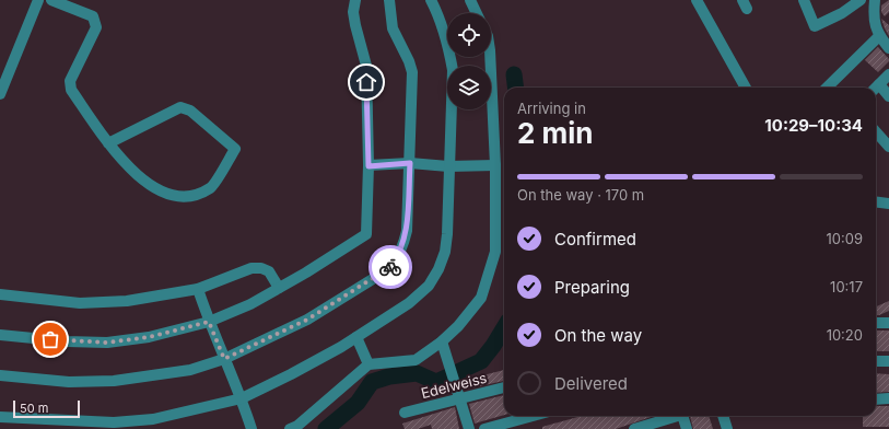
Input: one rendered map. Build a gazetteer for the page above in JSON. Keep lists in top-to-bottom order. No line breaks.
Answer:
{"streets":{"street":["Edelweiss"]},"scale_bar":"50 m","page":{"heading":["2 min","Arriving in","10:29–10:34"],"bar":"On the way · 170 m","list":[["Confirmed","10:09"],["Preparing","10:17"],["On the way","10:20"],"Delivered"],"scale":"50 m"}}
